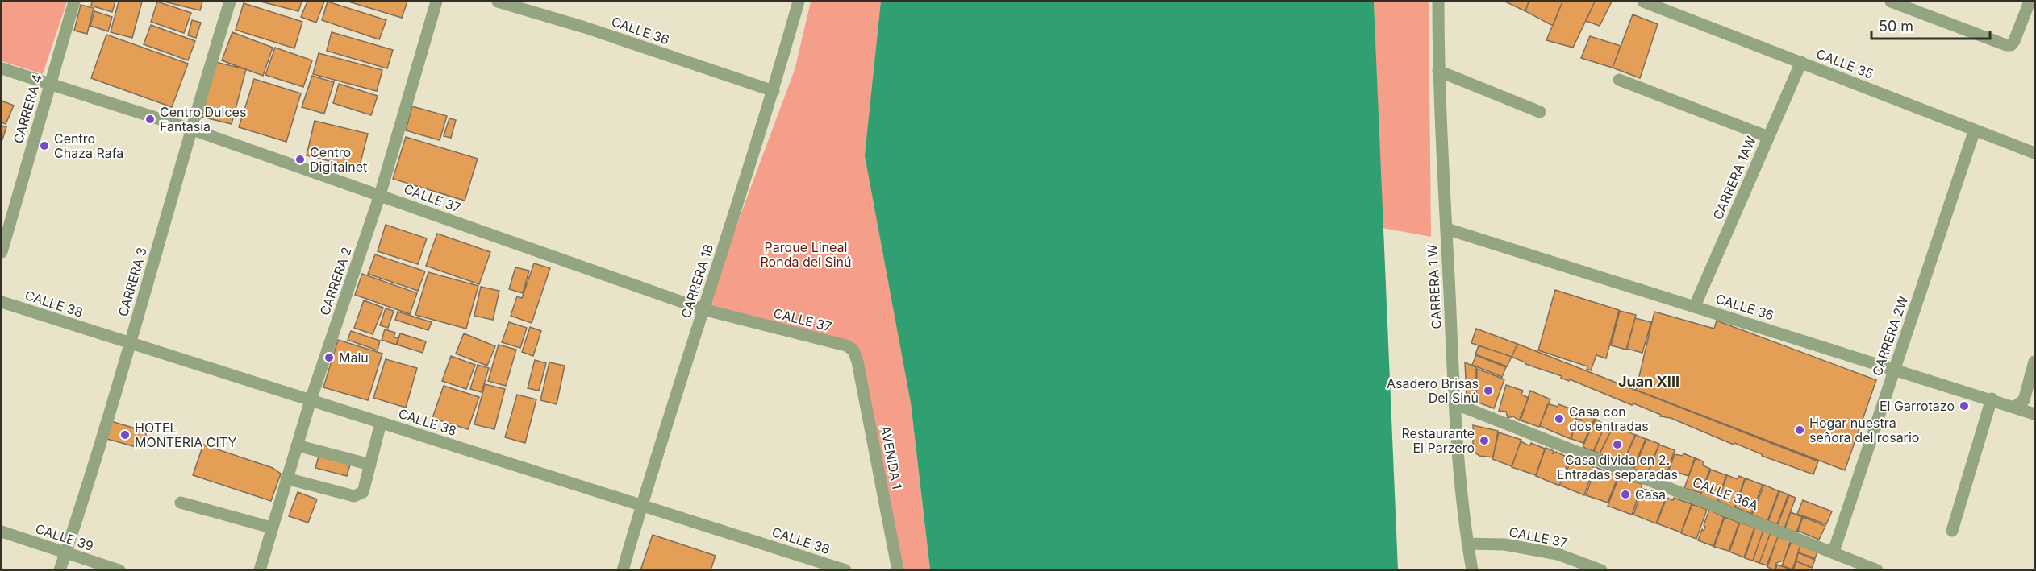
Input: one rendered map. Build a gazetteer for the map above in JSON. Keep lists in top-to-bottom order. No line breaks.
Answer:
{"streets":{"street":["CALLE 36","CALLE 35","CARRERA 4","CARRERA 1AW","CALLE 37","CARRERA 2","CARRERA 1B","CARRERA 3","CARRERA 1 W","CALLE 38","CARRERA 2W","AVENIDA 1","CALLE 36A","CALLE 39"]},"crossings":[["CALLE 36","CARRERA 1AW"],["CALLE 36","CARRERA 1B"],["CALLE 36","CARRERA 1 W"],["CALLE 36","CARRERA 2W"],["CALLE 35","CARRERA 1AW"],["CALLE 35","CARRERA 2W"],["CARRERA 4","CALLE 37"],["CALLE 37","CARRERA 2"],["CALLE 37","CARRERA 1B"],["CALLE 37","CARRERA 3"],["CALLE 37","CARRERA 1 W"],["CALLE 37","AVENIDA 1"],["CARRERA 2","CALLE 38"],["CARRERA 1B","CALLE 38"],["CARRERA 3","CALLE 38"],["CARRERA 3","CALLE 39"],["CARRERA 1 W","CALLE 36A"],["CARRERA 2W","CALLE 36A"]],"districts":["Juan XIII"],"parks":["Parque Lineal Ronda del Sinú"],"places":["Centro Dulces Fantasia","Centro Chaza Rafa","Centro Digitalnet","Malu","Asadero Brisas Del Sinù","El Garrotazo","Casa con dos entradas","Hogar nuestra señora del rosario","HOTEL MONTERIA CITY","Restaurante El Parzero","Casa divida en 2. Entradas separadas","Casa"],"scale_bar":"50 m"}
